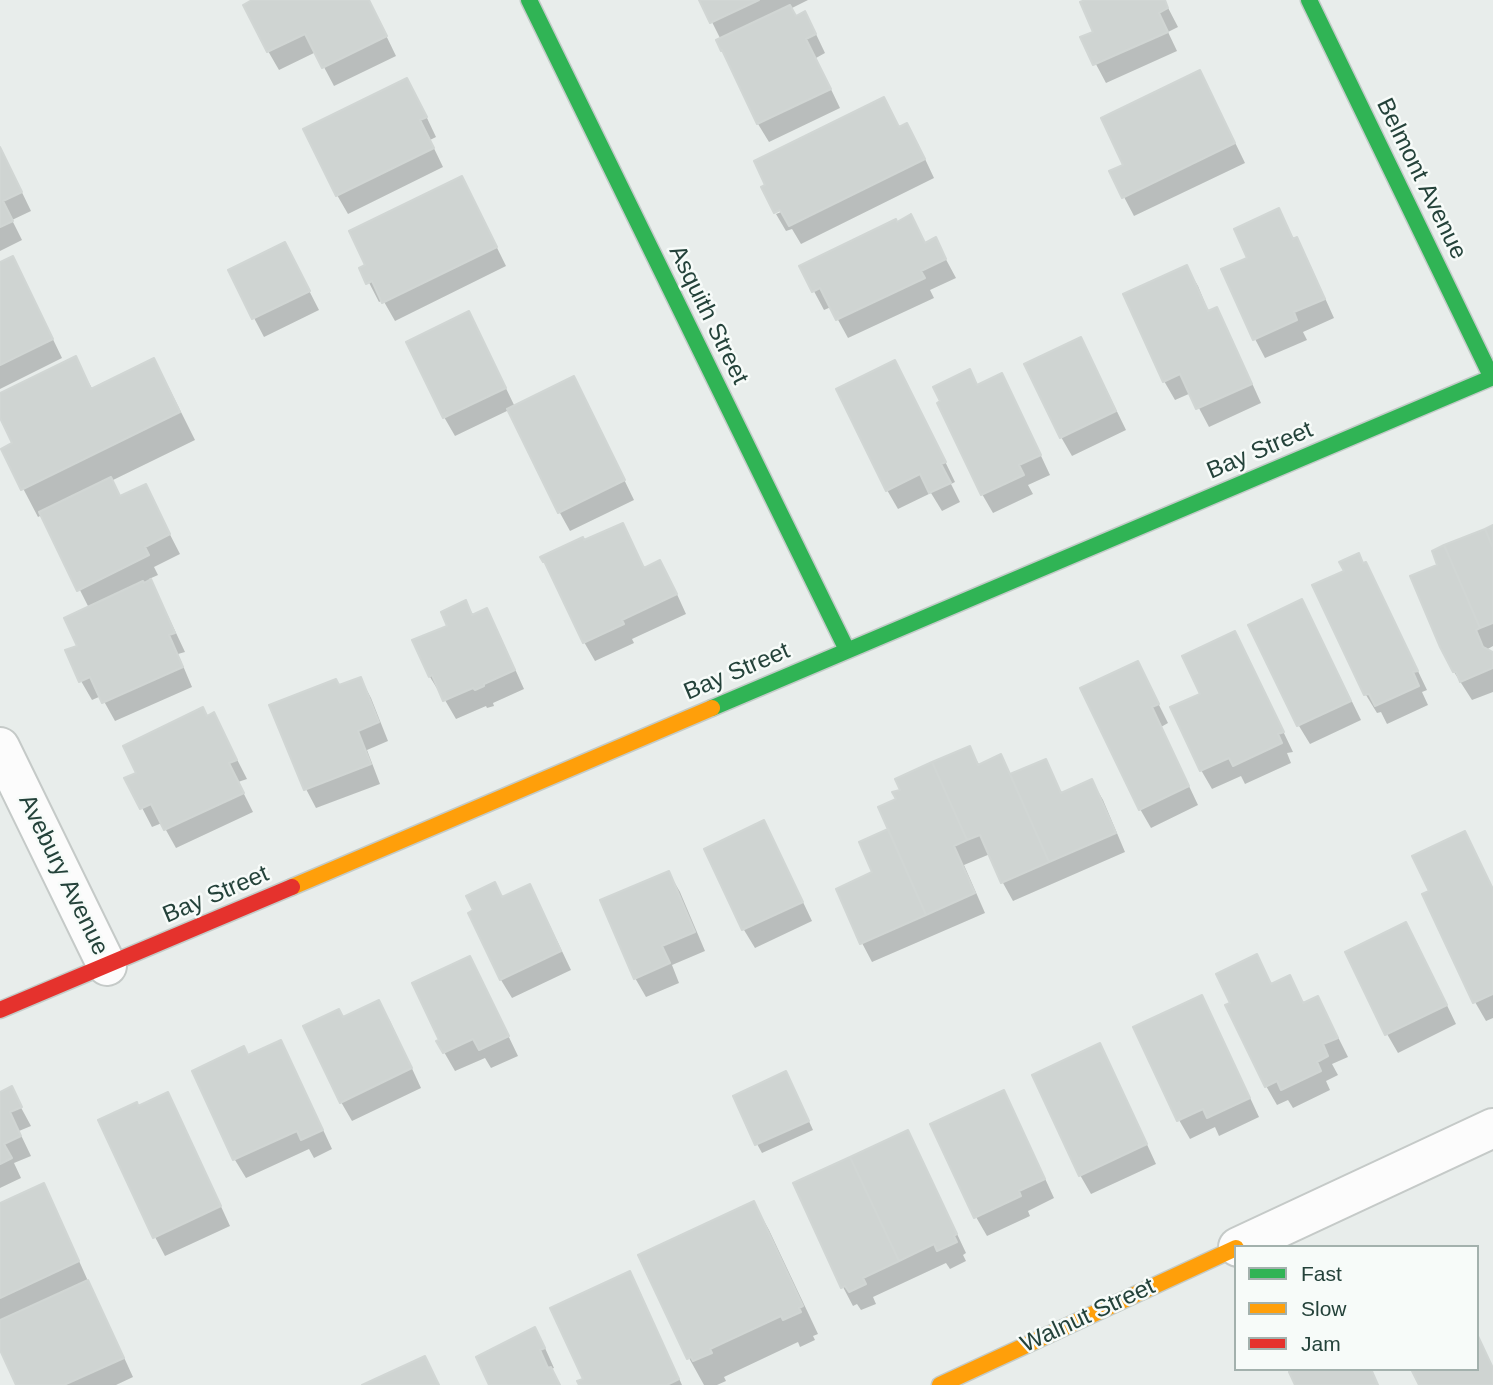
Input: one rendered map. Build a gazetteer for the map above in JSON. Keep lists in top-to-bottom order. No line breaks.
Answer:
{"streets":{"main road":["Belmont Avenue","Asquith Street","Bay Street","Walnut Street"],"street":["Avebury Avenue"]},"crossings":[["Belmont Avenue","Bay Street"],["Asquith Street","Bay Street"],["Bay Street","Avebury Avenue"]],"legend":["Fast","Slow","Jam"]}
